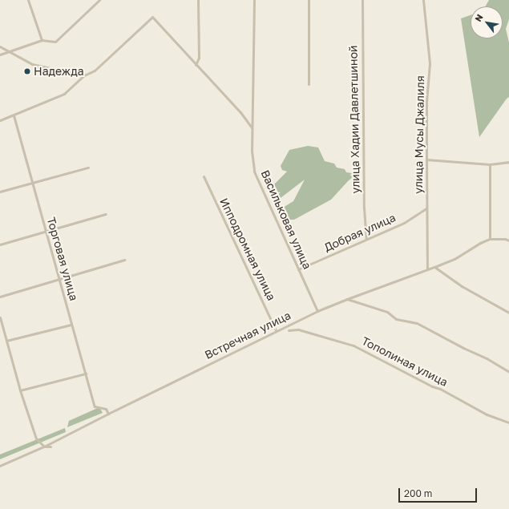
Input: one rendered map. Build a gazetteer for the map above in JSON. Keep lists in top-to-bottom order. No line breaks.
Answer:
{"streets":{"street":["улица Хадии Давлетшиной","улица Мусы Джалиля","Васильковая улица","Добрая улица","Ипподромная улица","Торговая улица","Встречная улица","Тополиная улица"]},"crossings":[["улица Хадии Давлетшиной","Добрая улица"],["улица Мусы Джалиля","Добрая улица"],["улица Мусы Джалиля","Встречная улица"],["Васильковая улица","Добрая улица"],["Васильковая улица","Встречная улица"],["Ипподромная улица","Встречная улица"],["Торговая улица","Встречная улица"]],"places":["Надежда"],"scale_bar":"200 m","north":"top left"}
